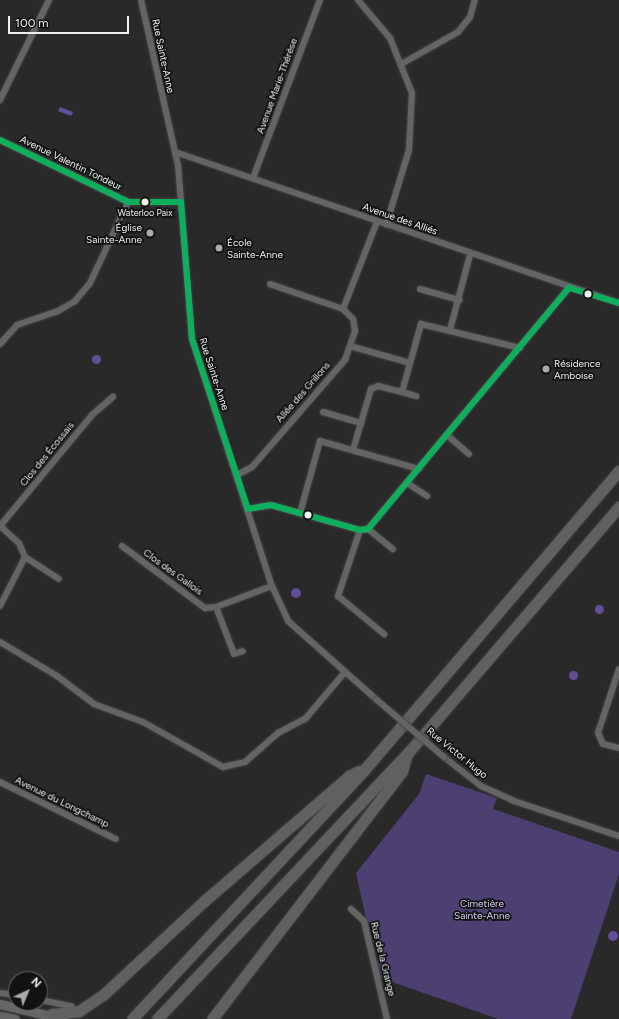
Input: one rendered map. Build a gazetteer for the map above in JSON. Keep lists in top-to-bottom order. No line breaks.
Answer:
{"streets":{"street":["Rue Sainte-Anne","Avenue Marie-Thérèse","Avenue Valentin Tondeur","Avenue des Alliés","Allée des Grillons","Clos des Écossais","Clos des Gallois","Rue Victor Hugo","Avenue du Longchamp","Rue de la Grange"]},"crossings":[["Rue Sainte-Anne","Avenue Valentin Tondeur"],["Rue Sainte-Anne","Avenue des Alliés"],["Rue Sainte-Anne","Allée des Grillons"],["Rue Sainte-Anne","Rue Victor Hugo"],["Avenue Marie-Thérèse","Avenue des Alliés"]],"parks":["Cimetière Sainte-Anne"],"places":["Waterloo Paix","Église Sainte-Anne","École Sainte-Anne","Résidence Amboise"],"scale_bar":"100 m","north":"top right"}
